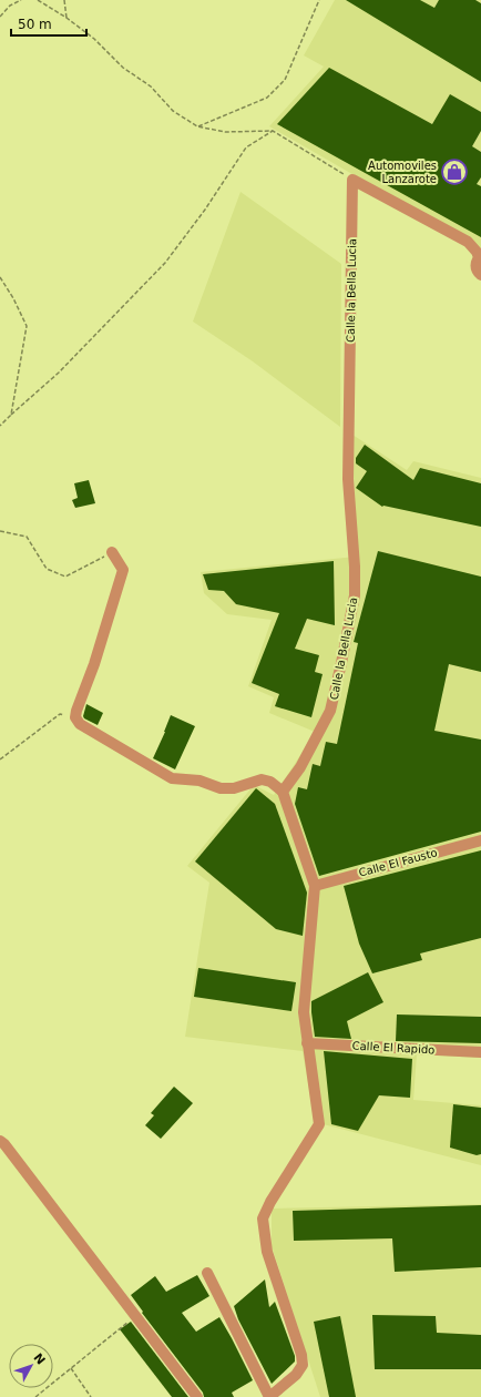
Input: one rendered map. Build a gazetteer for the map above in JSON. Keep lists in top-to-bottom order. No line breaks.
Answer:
{"streets":{"street":["Calle la Bella Lucia","Calle El Fausto","Calle El Rapido"]},"places":{"shop":["Automoviles Lanzarote"]},"scale_bar":"50 m","north":"top right"}
